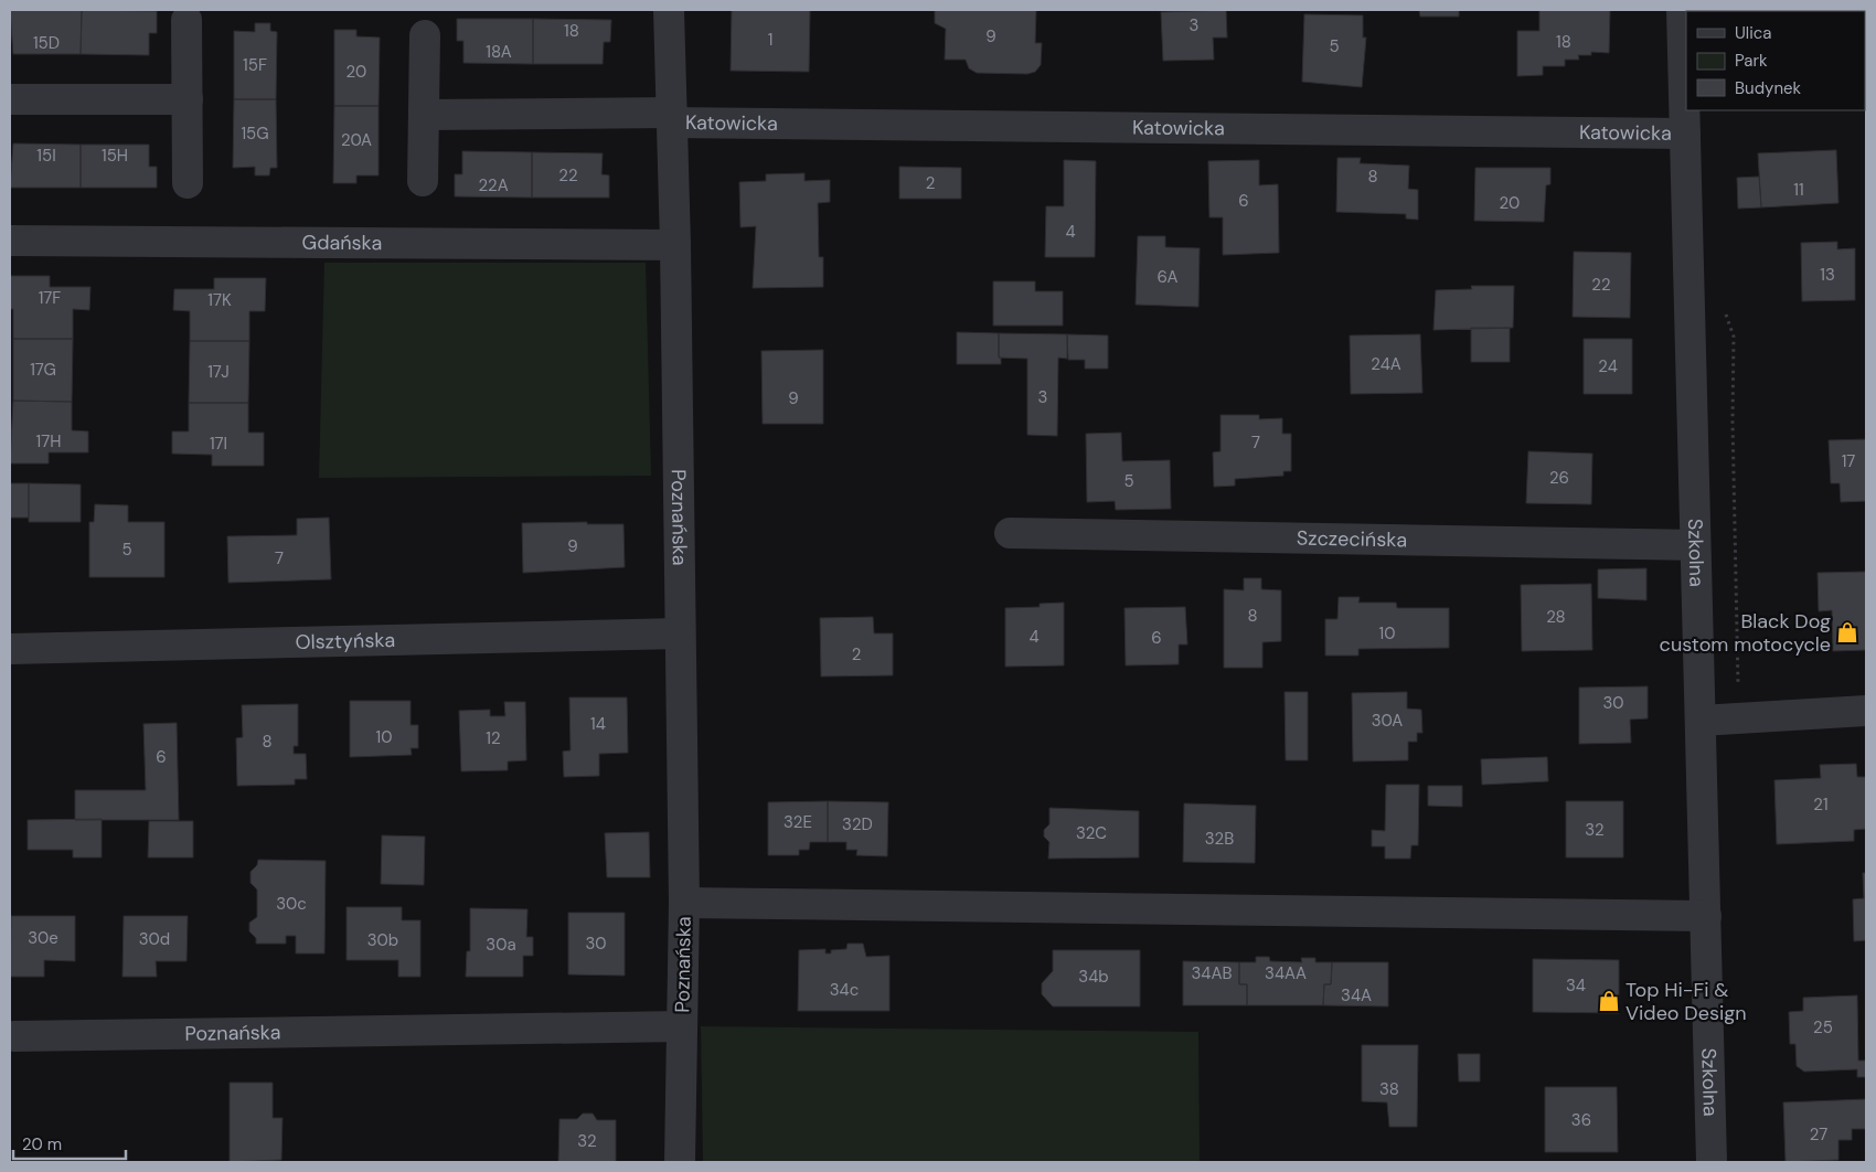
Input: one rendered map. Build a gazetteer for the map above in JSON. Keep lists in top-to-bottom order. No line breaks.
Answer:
{"streets":{"street":["Katowicka","Gdańska","Poznańska","Szczecińska","Szkolna","Olsztyńska"]},"crossings":[["Katowicka","Poznańska"],["Katowicka","Szkolna"],["Gdańska","Poznańska"],["Poznańska","Olsztyńska"],["Szczecińska","Szkolna"]],"places":{"shop":["Black Dog custom motocycle","Top Hi-Fi & Video Design"]},"house_numbers":["3","18","9","1","18","15D","5","18A","15F","20","15G","20A","15I","15H","22","8","2","22A","11","6","20","4","13","6A","22","17F","17K","24A","24","17G","17J","3","9","17H","7","17I","17","26","5","9","5","7","8","28","10","4","6","2","30","30A","14","10","12","8","6","21","32E","32D","32","32C","32B","30c","30e","30d","30b","30","30a","34AB","34AA","34b","34","34c","34A","25","38","36","27","32"],"legend":["Ulica","Park","Budynek"],"scale_bar":"20 m"}
